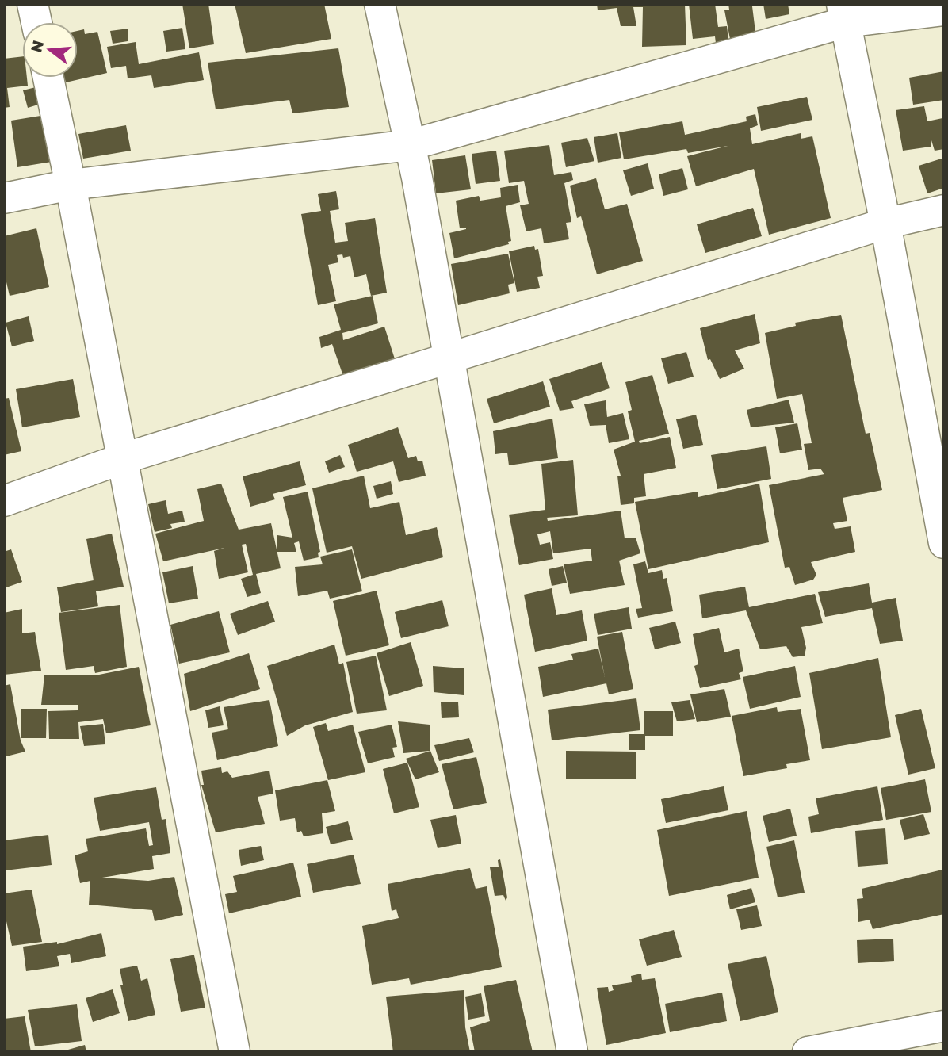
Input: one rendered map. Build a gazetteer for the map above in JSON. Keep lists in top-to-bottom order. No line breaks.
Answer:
{"north":"left"}
